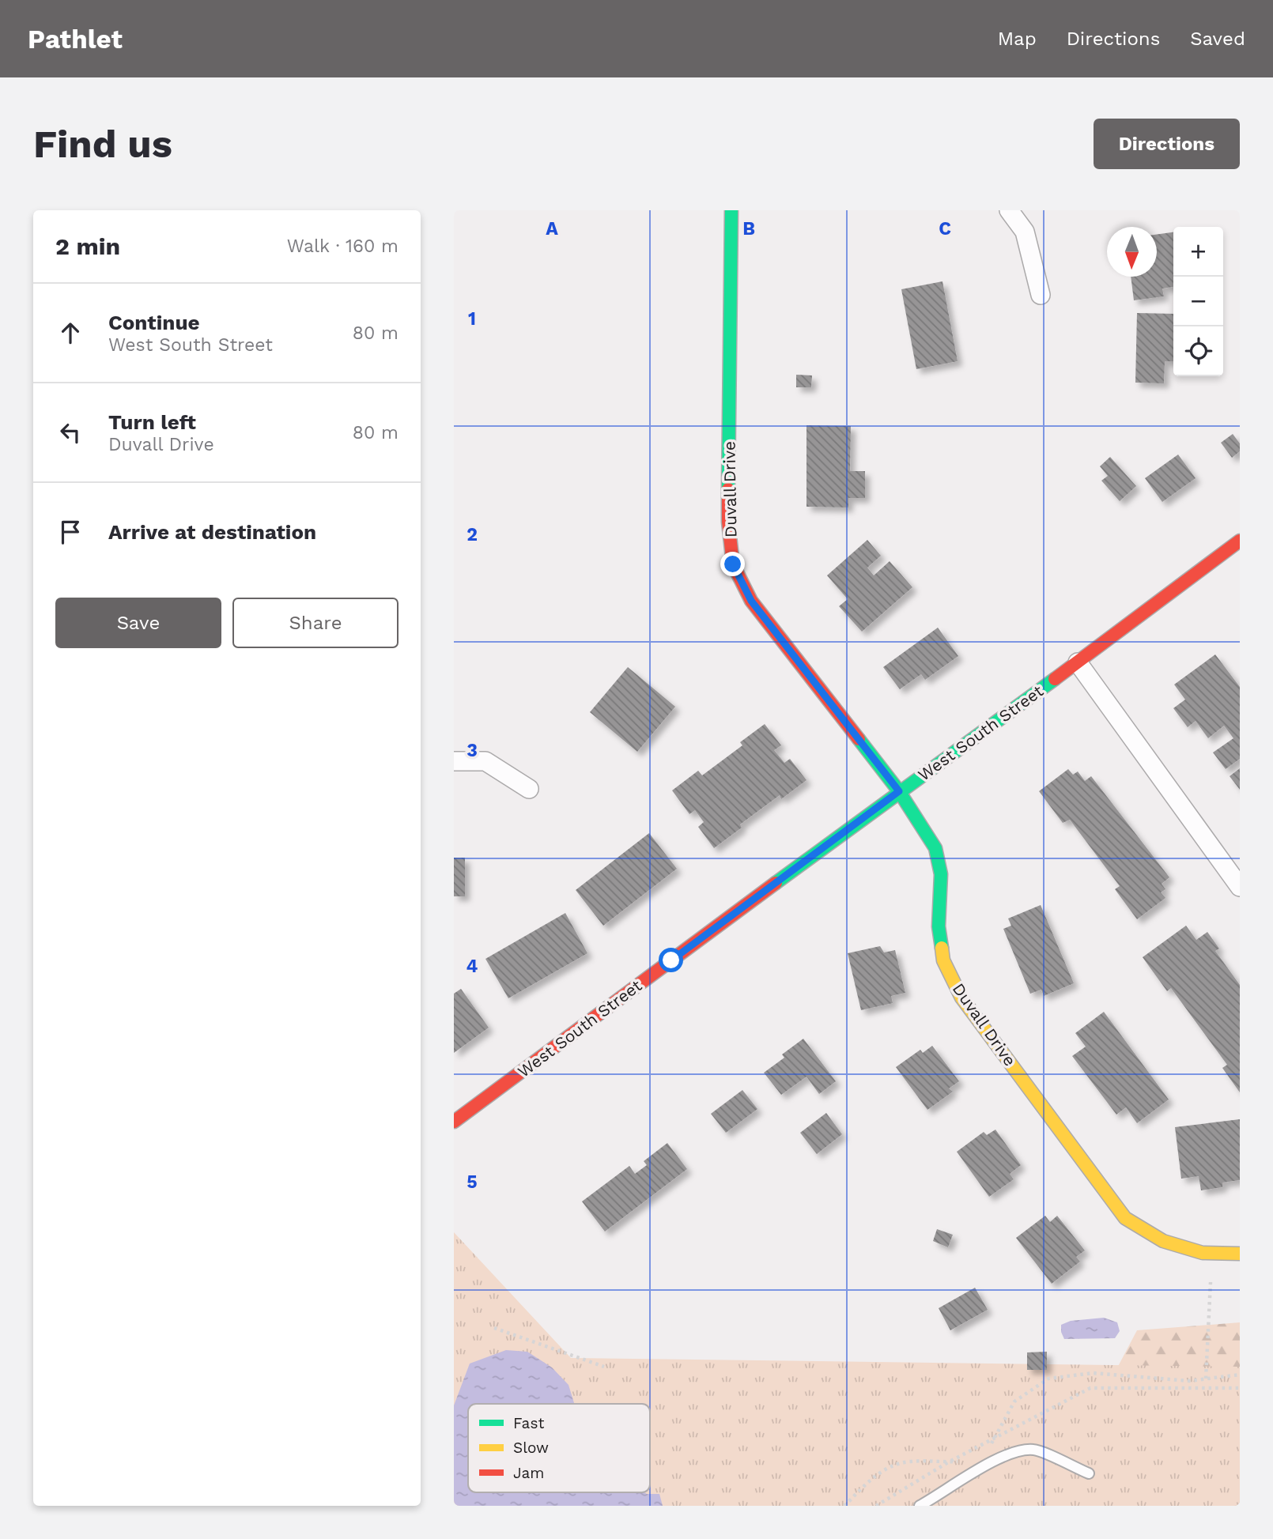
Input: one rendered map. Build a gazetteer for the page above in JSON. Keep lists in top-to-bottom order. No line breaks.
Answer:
{"streets":{"street":["Duvall Drive","West South Street"]},"crossings":[["Duvall Drive","West South Street"]],"legend":["Fast","Slow","Jam"],"north":"bottom","page":{"header":"Pathlet","nav":["Map","Directions","Saved"],"buttons":["Directions",["Save","Share"]],"title":"Find us","heading":["2 min","Walk · 160 m"],"map_buttons":["+","−"],"list":[["Continue","West South Street","80 m"],["Turn left","Duvall Drive","80 m"],"Arrive at destination"]},"grid":{"columns":["A","B","C"],"rows":["1","2","3","4","5"]}}
